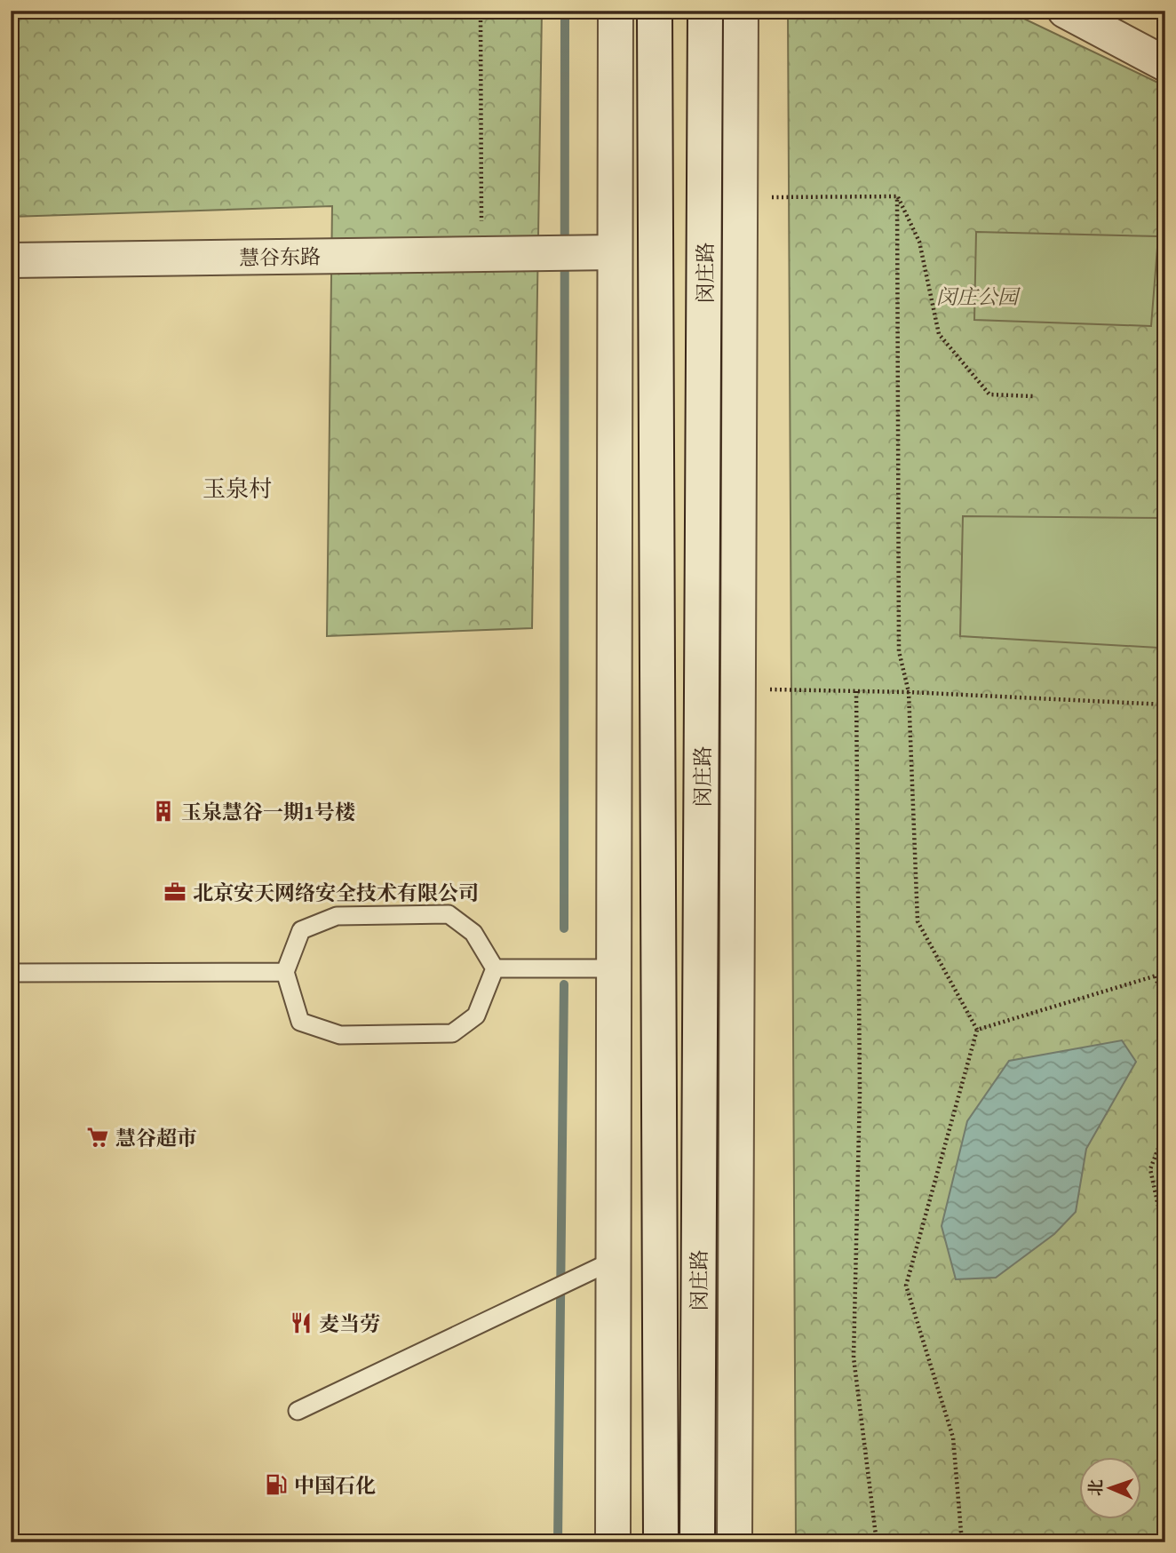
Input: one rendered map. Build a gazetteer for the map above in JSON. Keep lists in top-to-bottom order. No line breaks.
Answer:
{"streets":{"street":["慧谷东路","闵庄路"]},"districts":["玉泉村"],"parks":["闵庄公园"],"places":{"building":["玉泉慧谷一期1号楼"],"office":["北京安天网络安全技术有限公司"],"supermarket":["慧谷超市"],"restaurant":["麦当劳"],"fuel station":["中国石化"]},"north":"left"}
